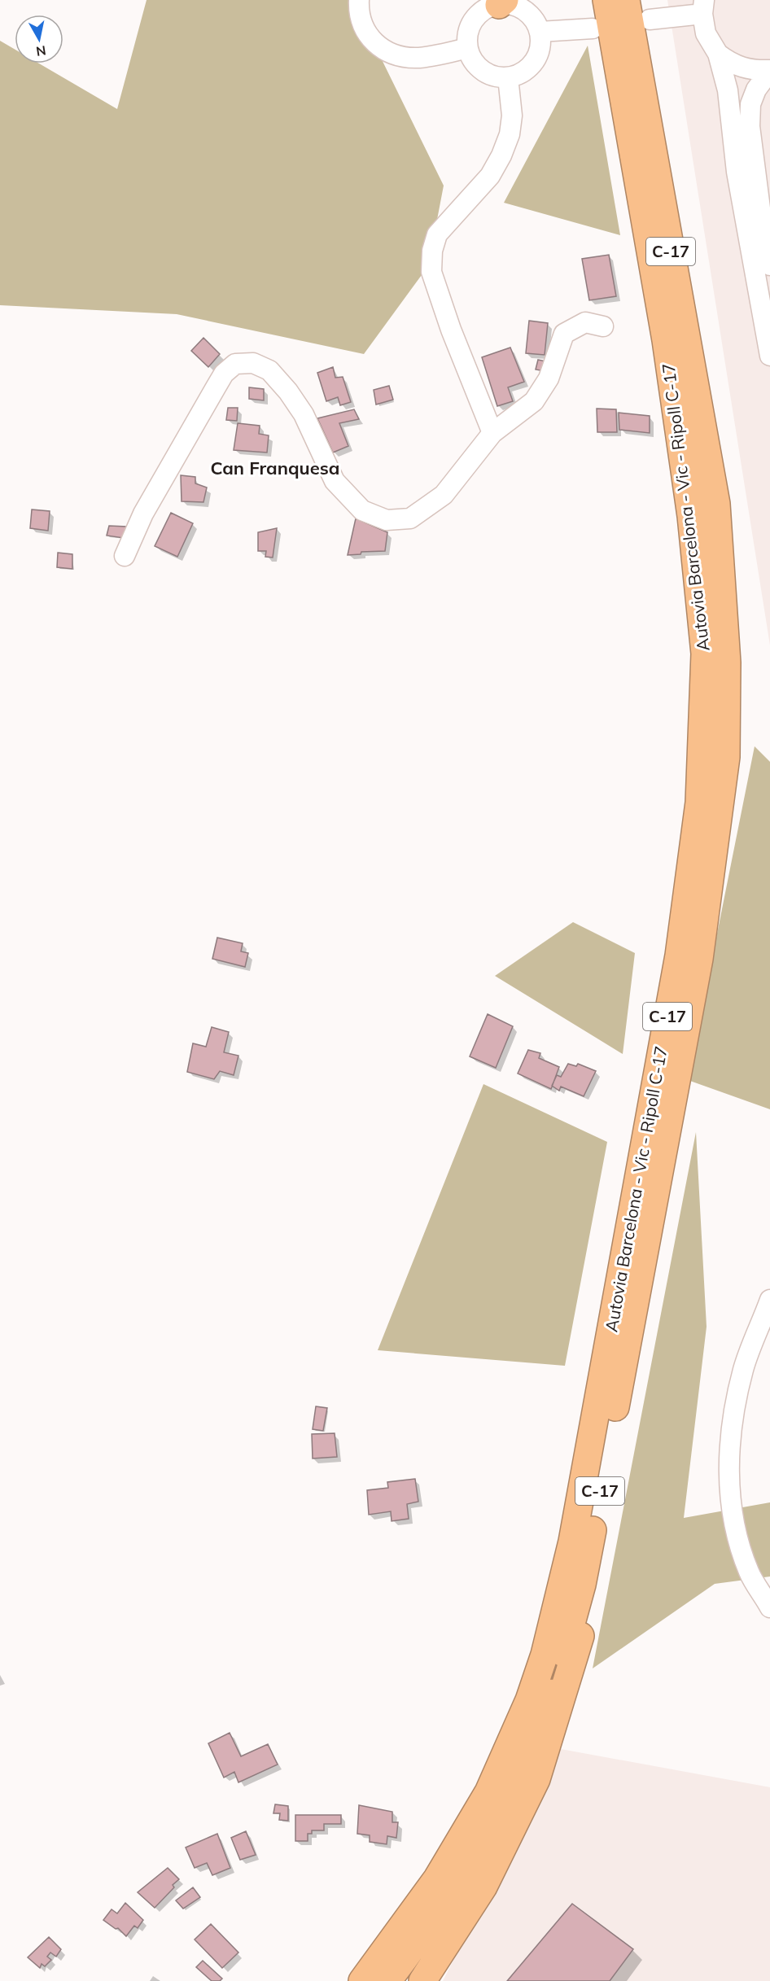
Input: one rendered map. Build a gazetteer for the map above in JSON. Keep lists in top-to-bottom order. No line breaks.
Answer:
{"streets":{"highway":["C-17","Autovia Barcelona - Vic - Ripoll C-17"]},"districts":["Can Franquesa"],"north":"bottom"}
